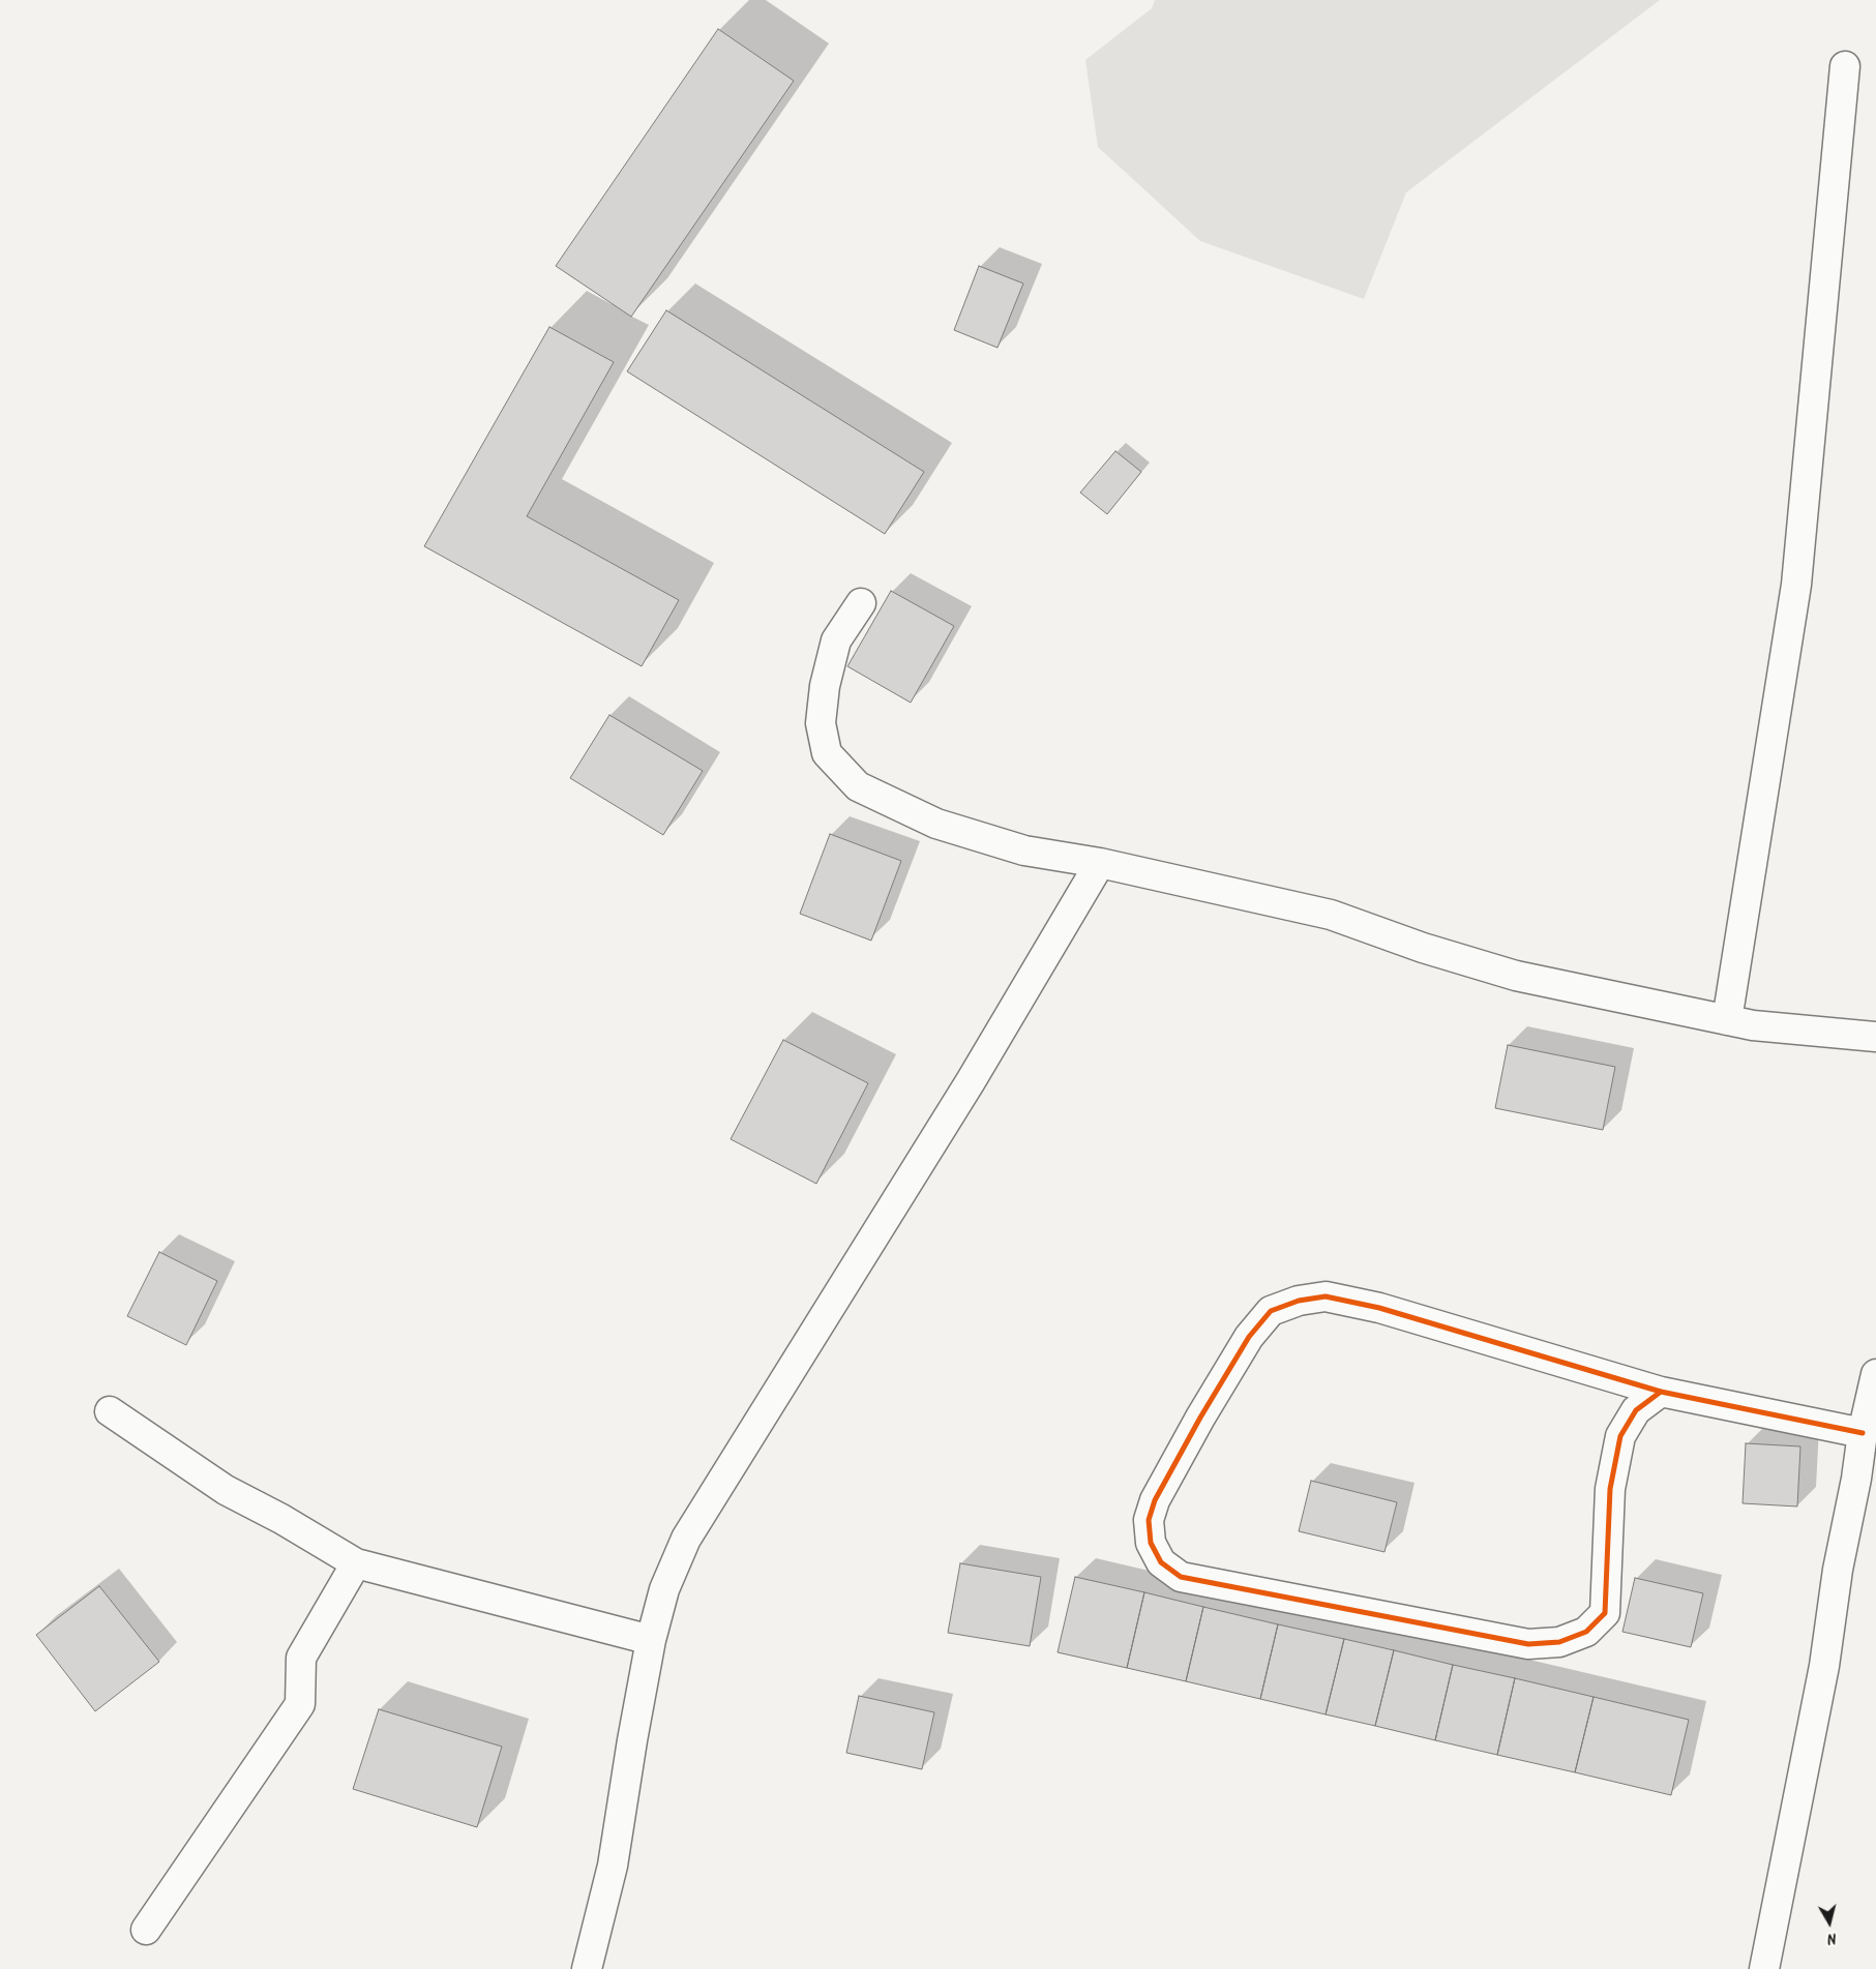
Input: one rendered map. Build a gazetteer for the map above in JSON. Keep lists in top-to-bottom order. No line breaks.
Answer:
{"north":"bottom"}
